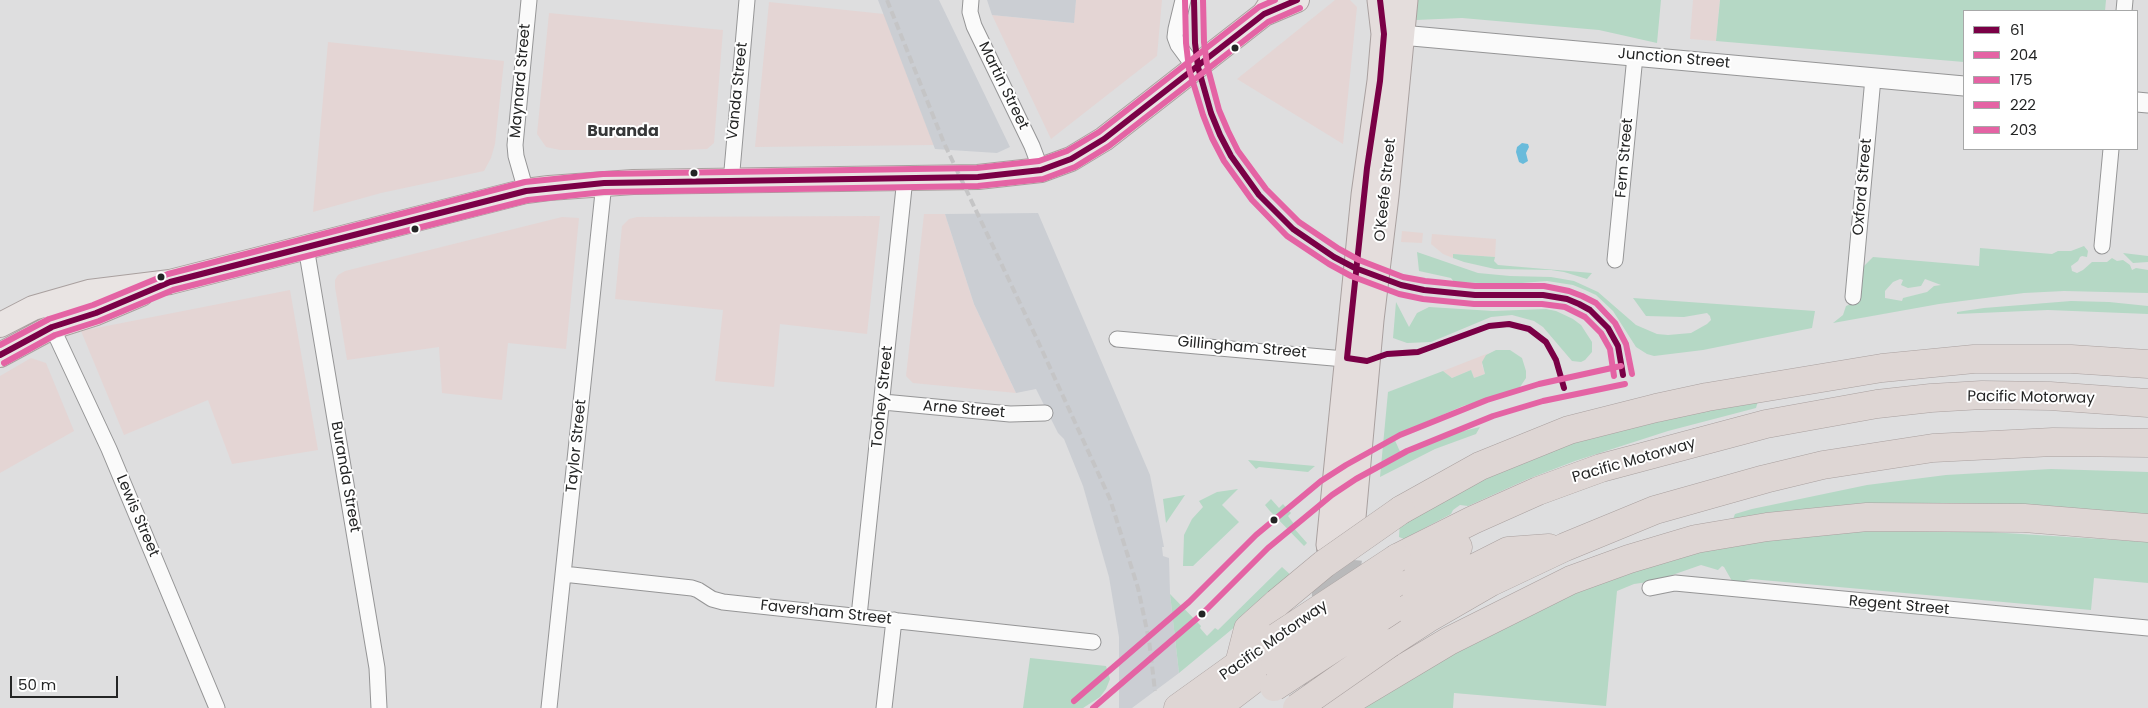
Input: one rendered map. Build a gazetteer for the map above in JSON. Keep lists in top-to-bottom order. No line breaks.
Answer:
{"streets":{"highway":["O'Keefe Street","Pacific Motorway"],"street":["Junction Street","Maynard Street","Martin Street","Vanda Street","Fern Street","Oxford Street","Gillingham Street","Toohey Street","Arne Street","Taylor Street","Buranda Street","Lewis Street","Regent Street","Faversham Street"]},"crossings":[["Junction Street","Fern Street"],["Junction Street","Oxford Street"],["Junction Street","O'Keefe Street"],["O'Keefe Street","Gillingham Street"],["Toohey Street","Arne Street"],["Toohey Street","Faversham Street"],["Taylor Street","Faversham Street"]],"districts":["Buranda"],"lines":["transit line 61","transit line 175","transit line 222","transit line 203","transit line 204"],"legend":["61","204","175","222","203"],"scale_bar":"50 m"}
